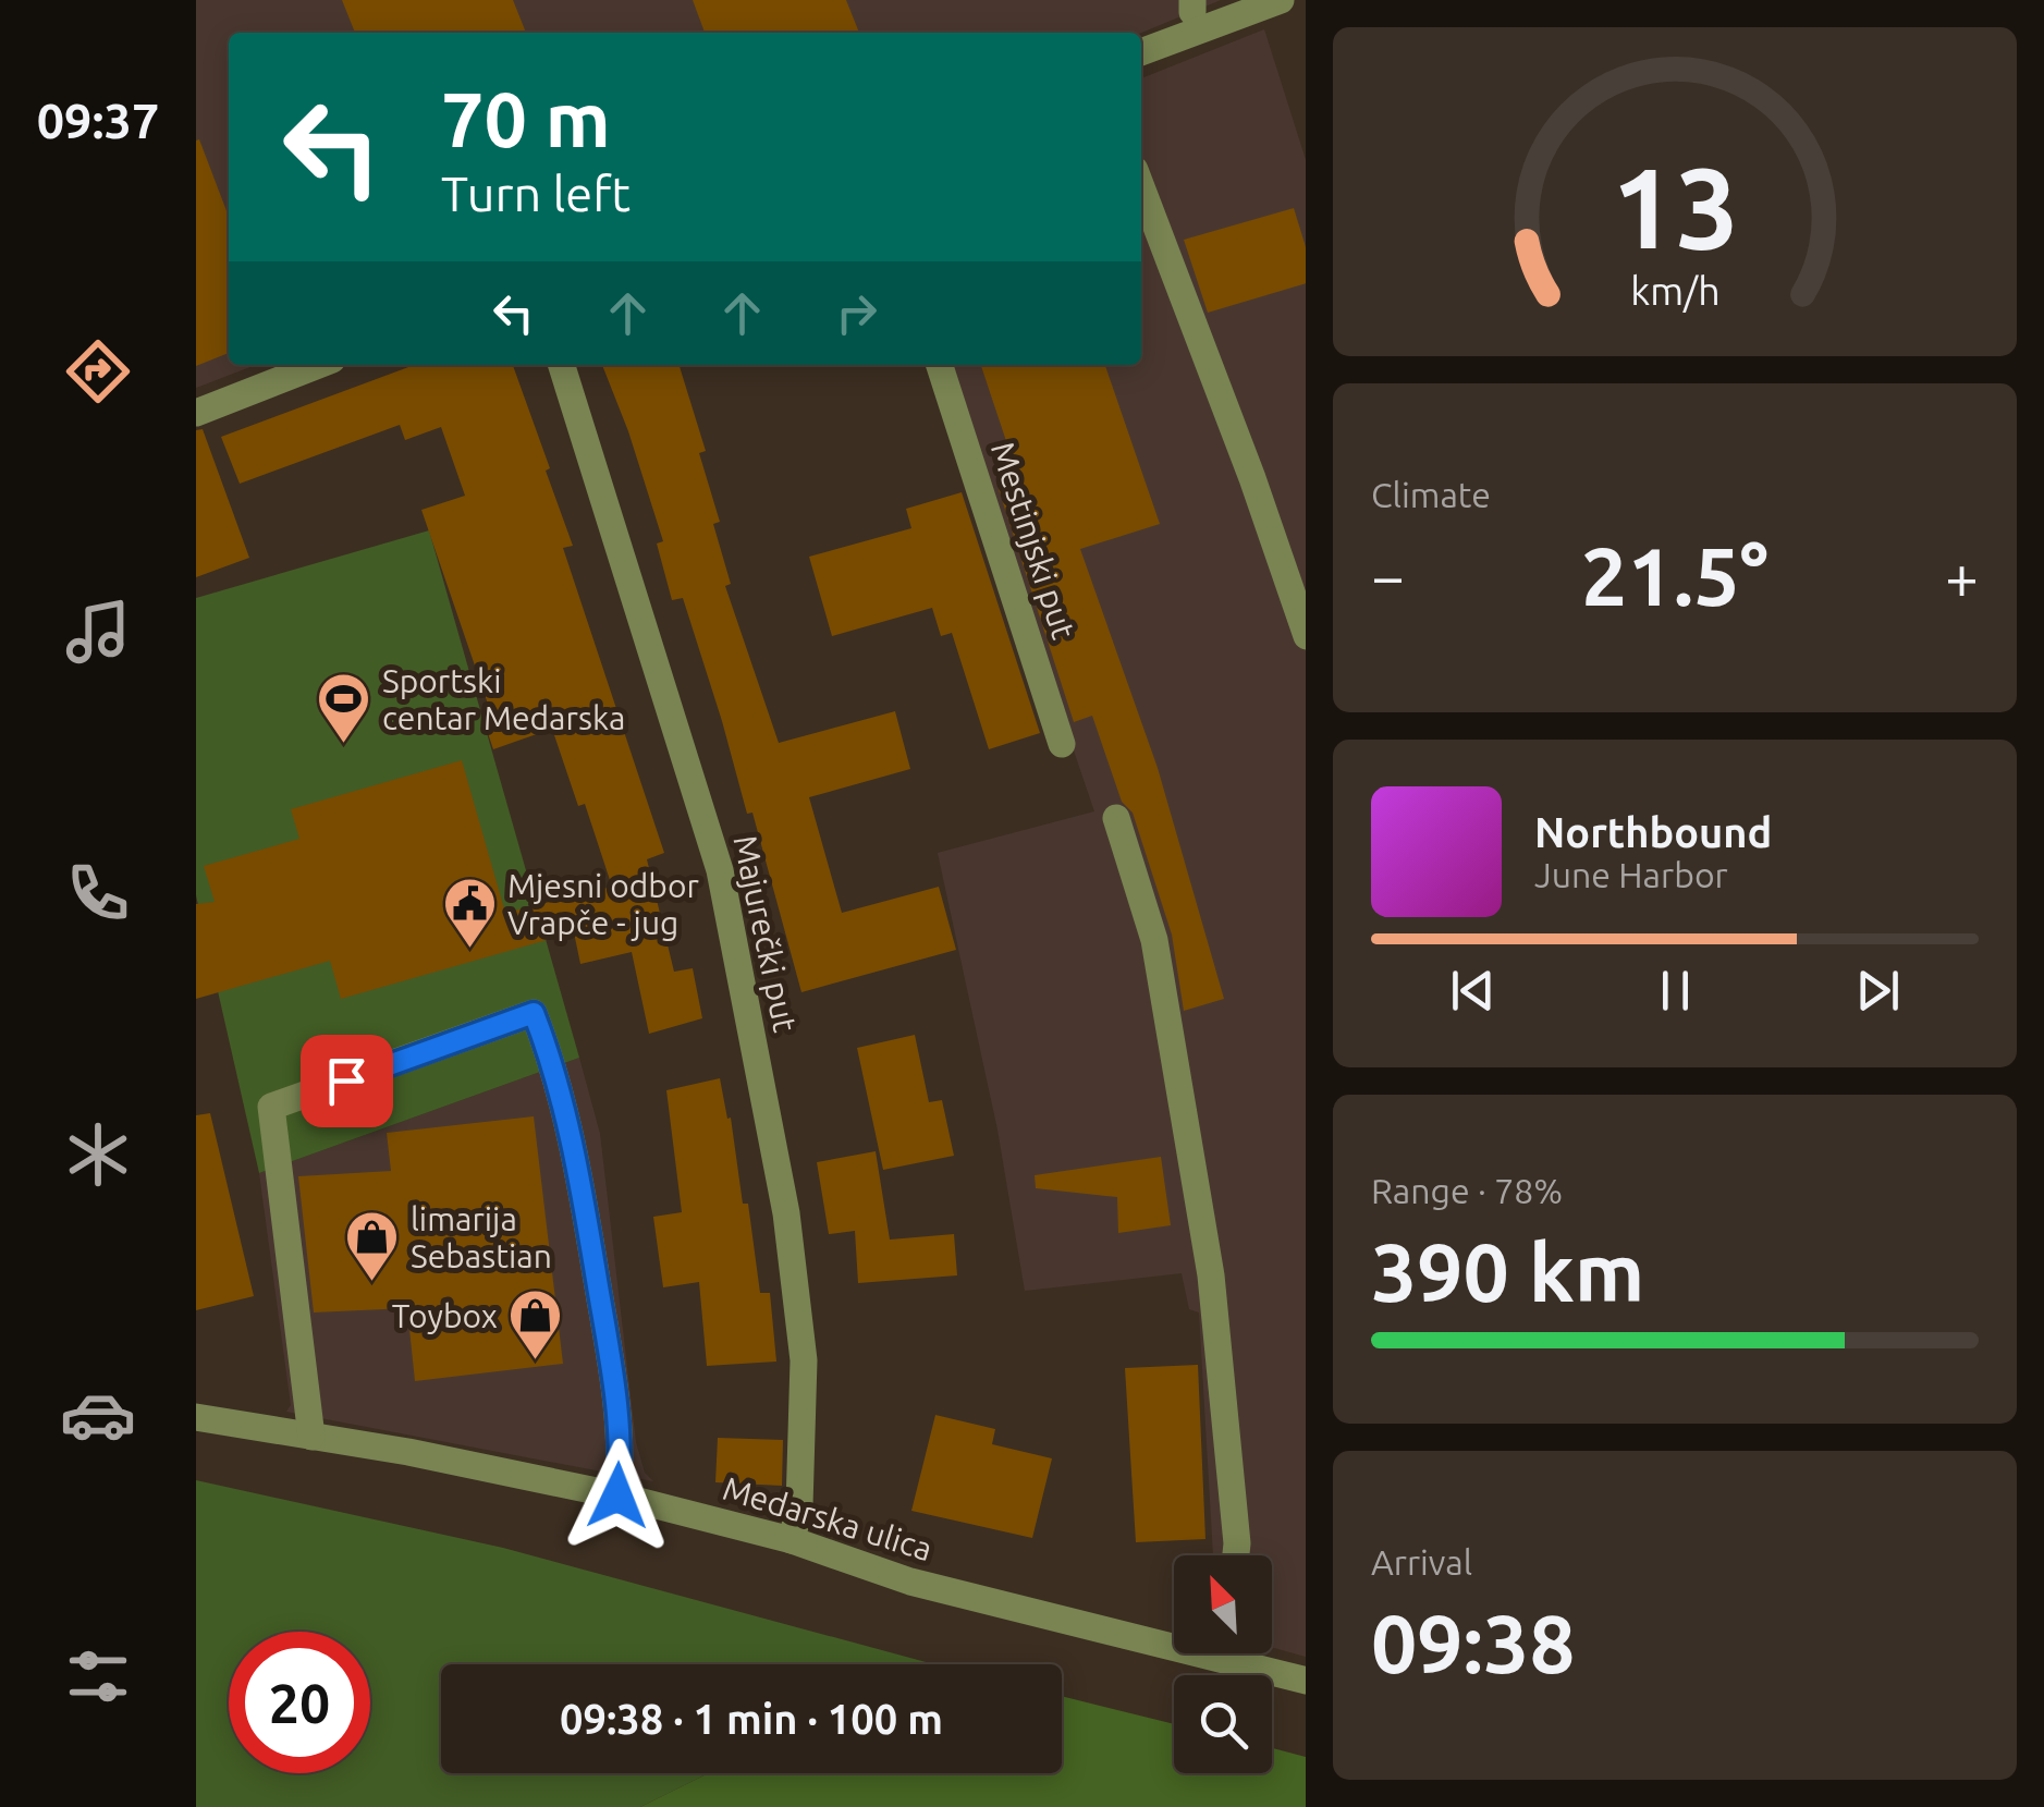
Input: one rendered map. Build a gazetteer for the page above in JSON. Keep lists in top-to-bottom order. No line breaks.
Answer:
{"streets":{"street":["Mestinjski put","Majurečki put","Medarska ulica"]},"crossings":[["Majurečki put","Medarska ulica"]],"places":{"sports":["Sportski centar Medarska"],"public building":["Mjesni odbor Vrapče - jug"],"shop":["limarija Sebastian","Toybox"]},"north":"top left","page":{"tabs":"09:37","turn":["70 m","Turn left"],"tile":["Climate",["Range · 78%","390 km"],["Arrival","09:38"]],"heat":["−","21.5°","+"],"song":["Northbound","June Harbor"],"limit":"20","trip":"09:38 · 1 min · 100 m","gauge":["13","km/h"]}}
